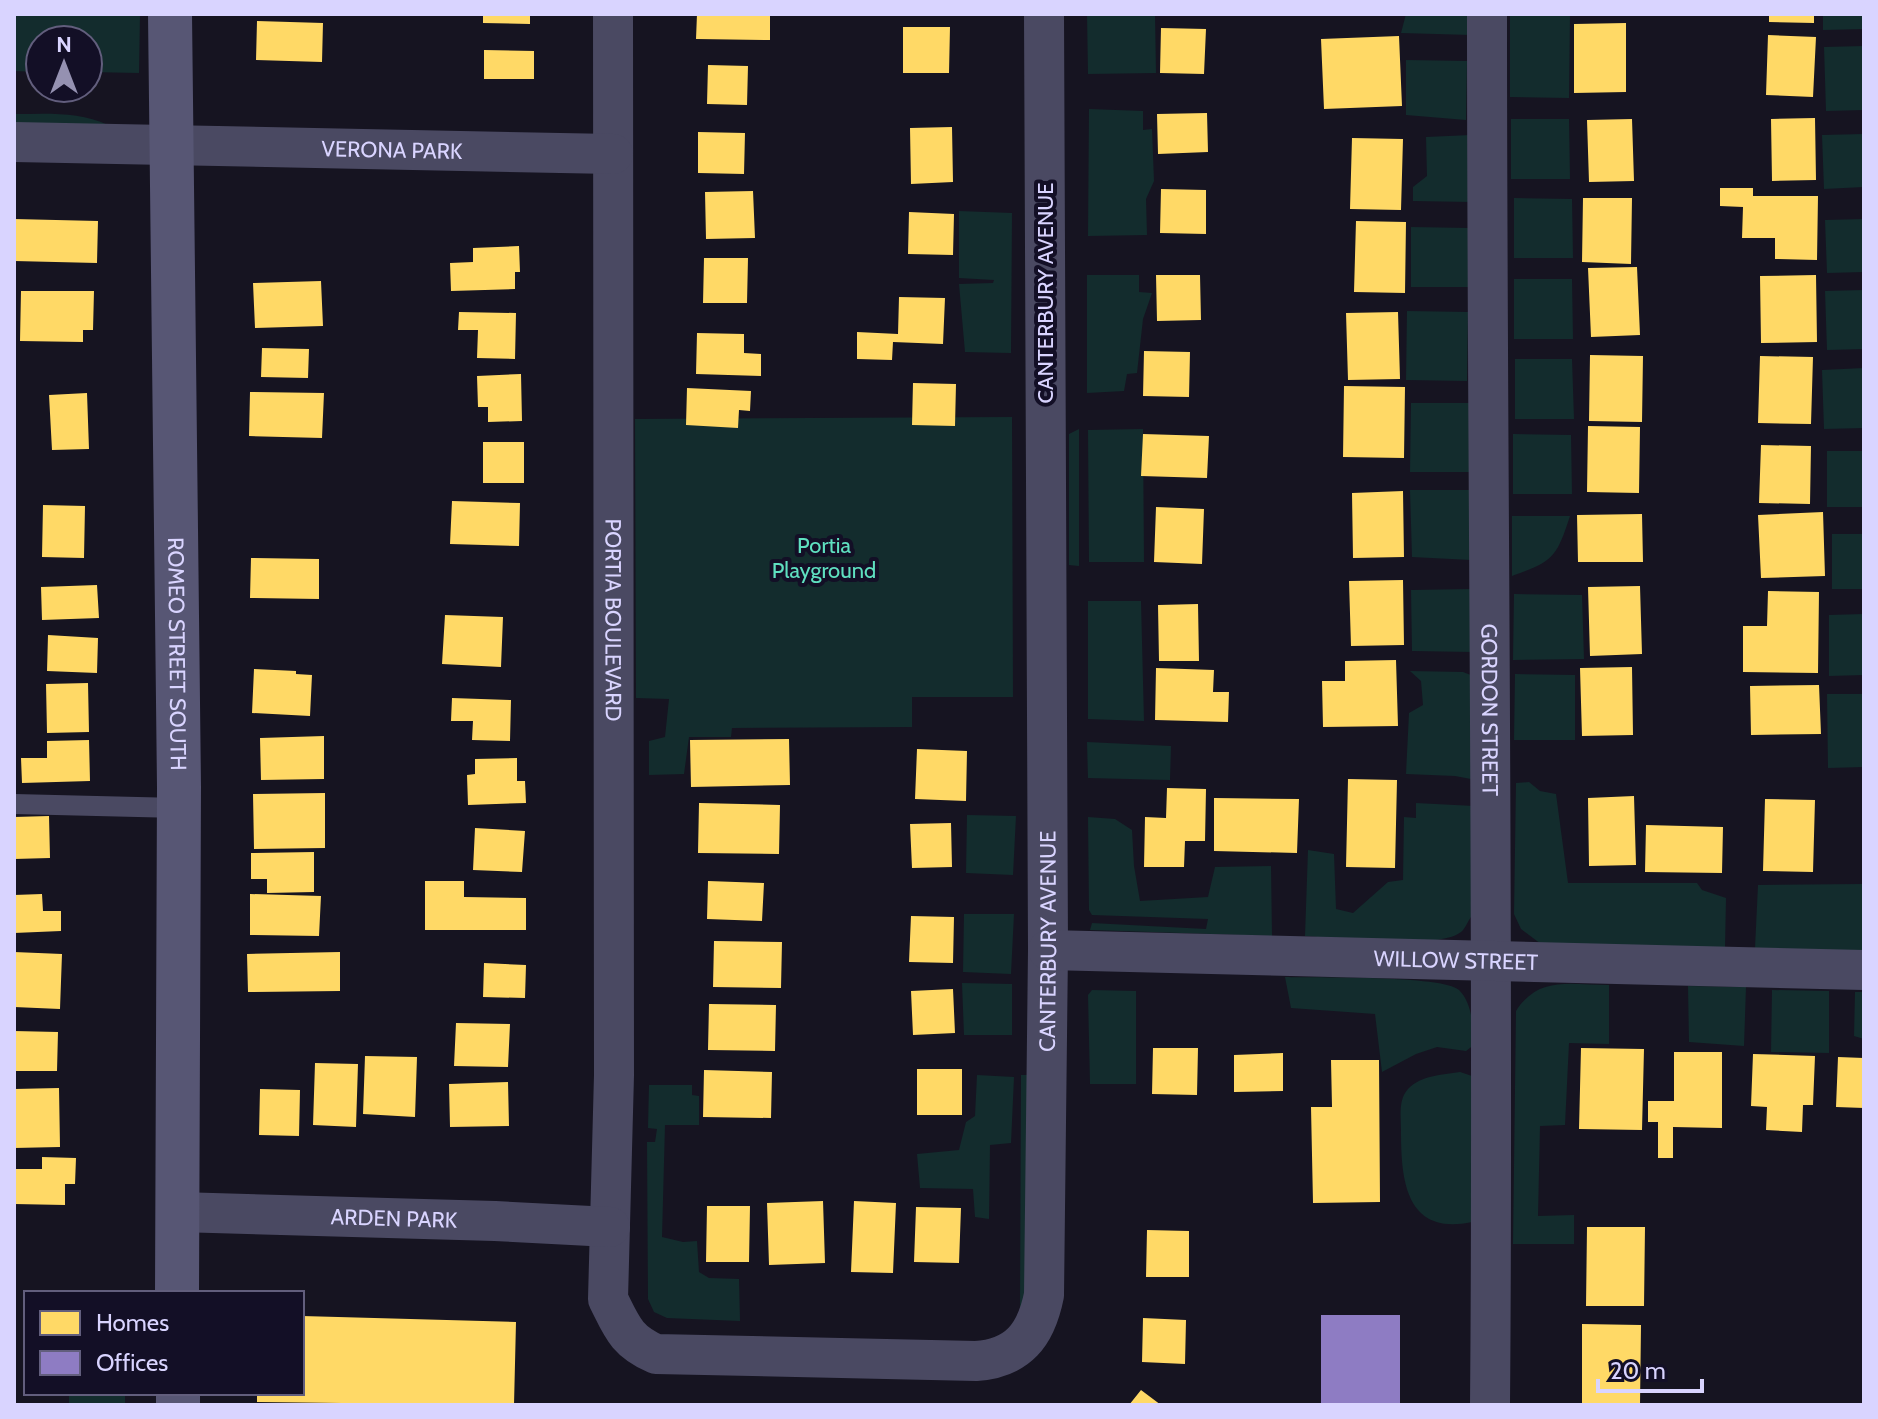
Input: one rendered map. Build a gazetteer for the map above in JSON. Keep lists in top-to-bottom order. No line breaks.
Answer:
{"streets":{"main road":["ROMEO STREET SOUTH"],"street":["VERONA PARK","CANTERBURY AVENUE","PORTIA BOULEVARD","GORDON STREET","WILLOW STREET","ARDEN PARK"]},"crossings":[["VERONA PARK","PORTIA BOULEVARD"],["VERONA PARK","ROMEO STREET SOUTH"],["CANTERBURY AVENUE","PORTIA BOULEVARD"],["CANTERBURY AVENUE","WILLOW STREET"],["CANTERBURY AVENUE","ARDEN PARK"],["PORTIA BOULEVARD","ARDEN PARK"],["ROMEO STREET SOUTH","ARDEN PARK"],["GORDON STREET","WILLOW STREET"]],"parks":["Portia Playground"],"legend":["Homes","Offices"],"scale_bar":"20 m","north":"top"}
